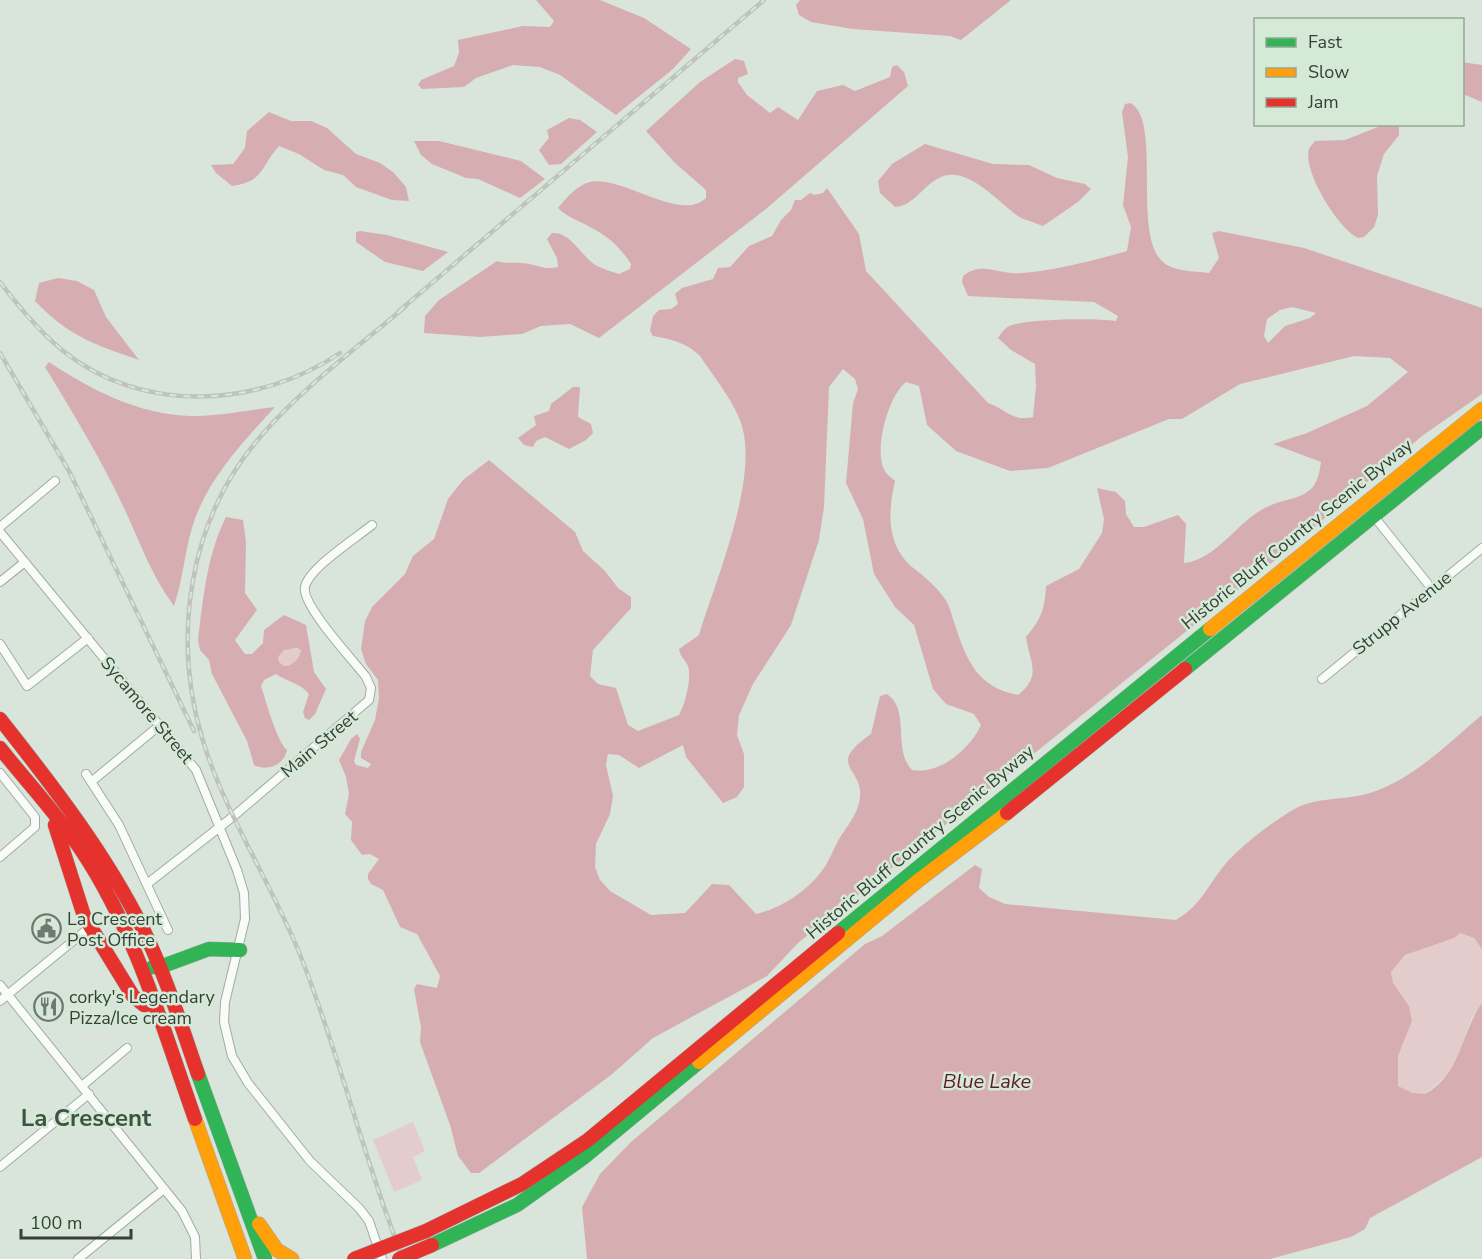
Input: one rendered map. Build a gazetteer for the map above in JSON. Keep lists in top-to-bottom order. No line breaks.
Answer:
{"streets":{"main road":["Historic Bluff Country Scenic Byway"],"street":["Strupp Avenue","Sycamore Street","Main Street"]},"crossings":[["Sycamore Street","Main Street"]],"districts":["La Crescent"],"water":["Blue Lake"],"places":{"public building":["La Crescent Post Office"],"restaurant":["corky's Legendary Pizza/Ice cream"]},"legend":["Fast","Slow","Jam"],"scale_bar":"100 m"}
